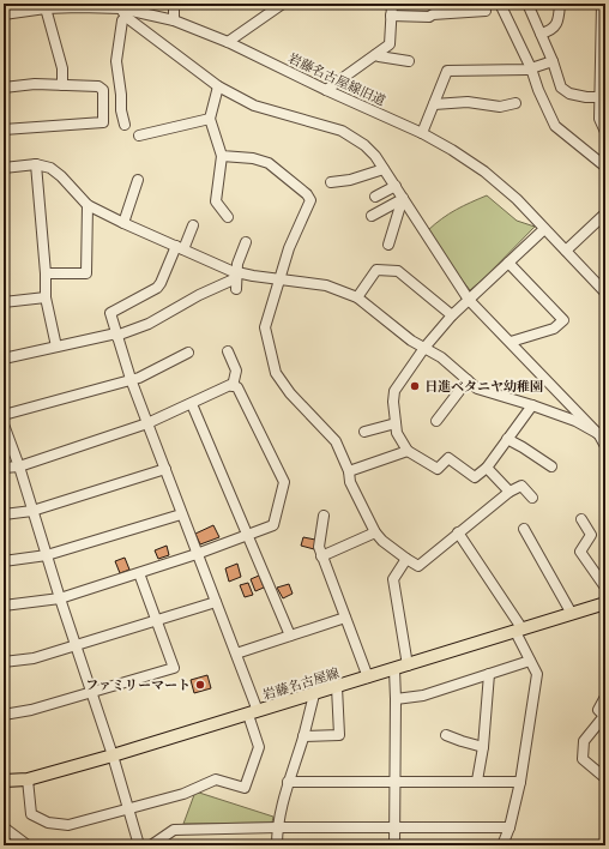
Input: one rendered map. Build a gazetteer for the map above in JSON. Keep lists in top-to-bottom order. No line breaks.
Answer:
{"streets":{"main road":["岩藤名古屋線"],"street":["岩藤名古屋線旧道"]},"places":["日進ベタニヤ幼稚園","ファミリーマート"]}
